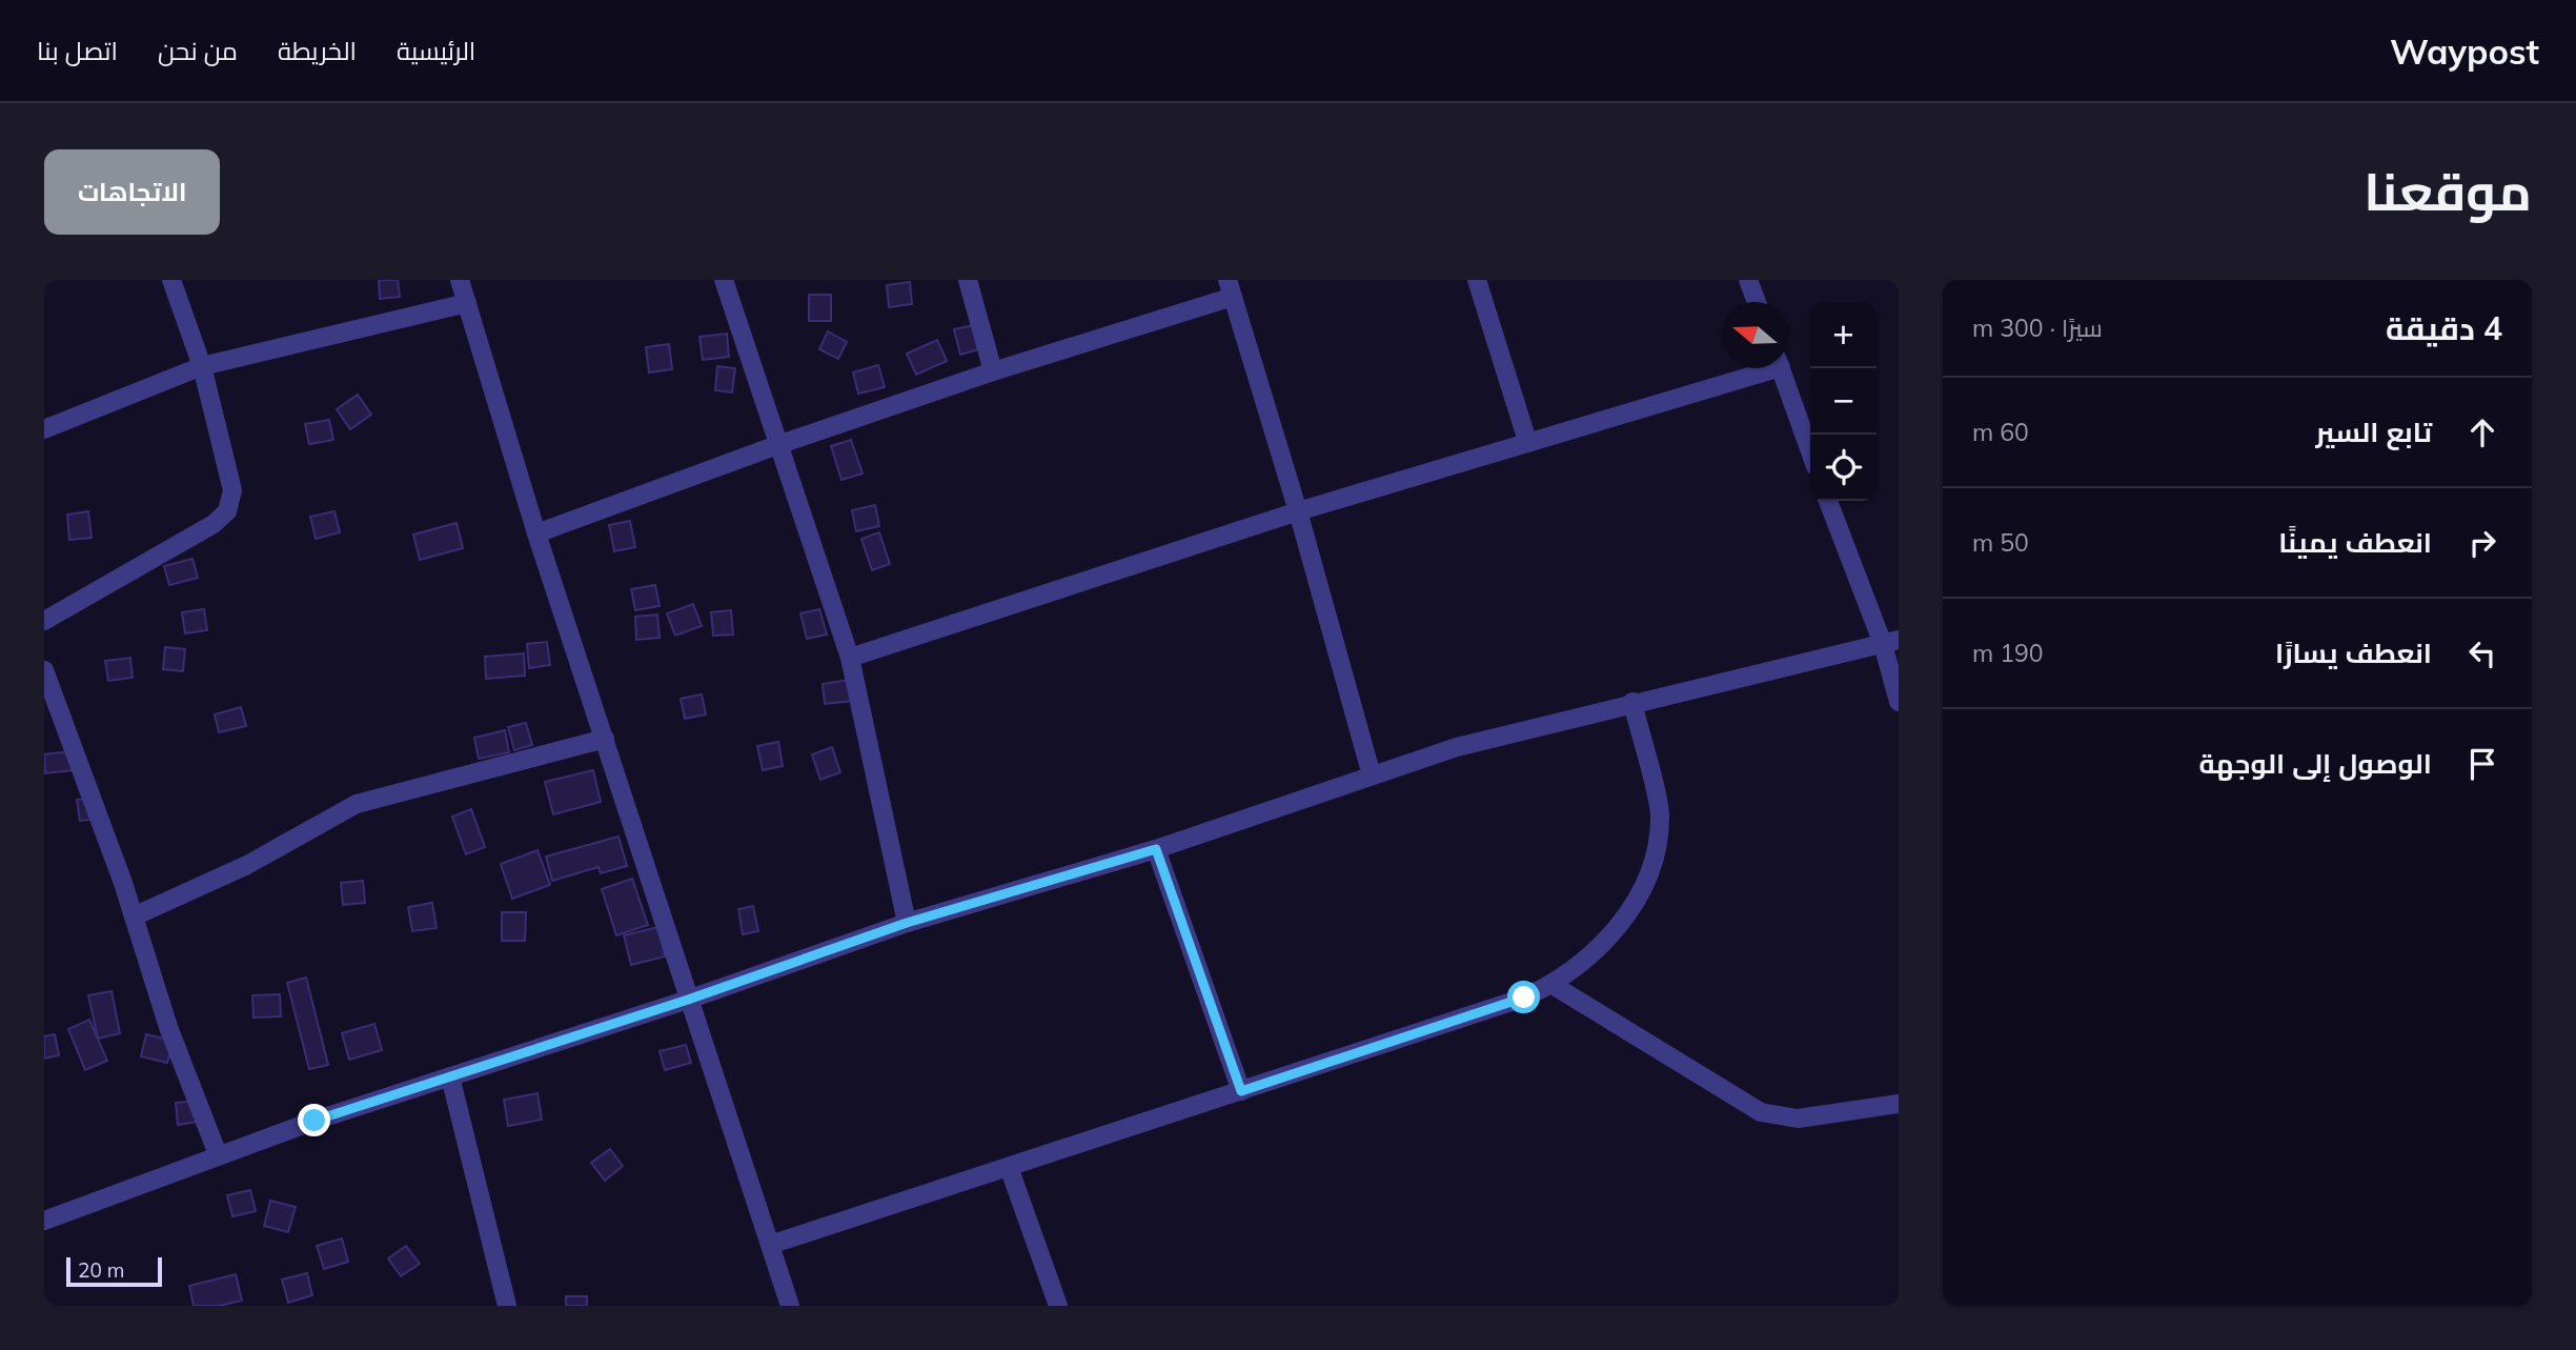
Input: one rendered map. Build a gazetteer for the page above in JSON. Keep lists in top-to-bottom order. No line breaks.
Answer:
{"scale_bar":"20 m","north":"left","page":{"header":"Waypost","nav":["الرئيسية","الخريطة","من نحن","اتصل بنا"],"title":"موقعنا","buttons":"الاتجاهات","heading":["4 دقيقة","سيرًا · 300 m"],"map_buttons":["+","−"],"list":[["تابع السير","60 m"],["انعطف يمينًا","50 m"],["انعطف يسارًا","190 m"],"الوصول إلى الوجهة"],"scale":"20 m"}}
